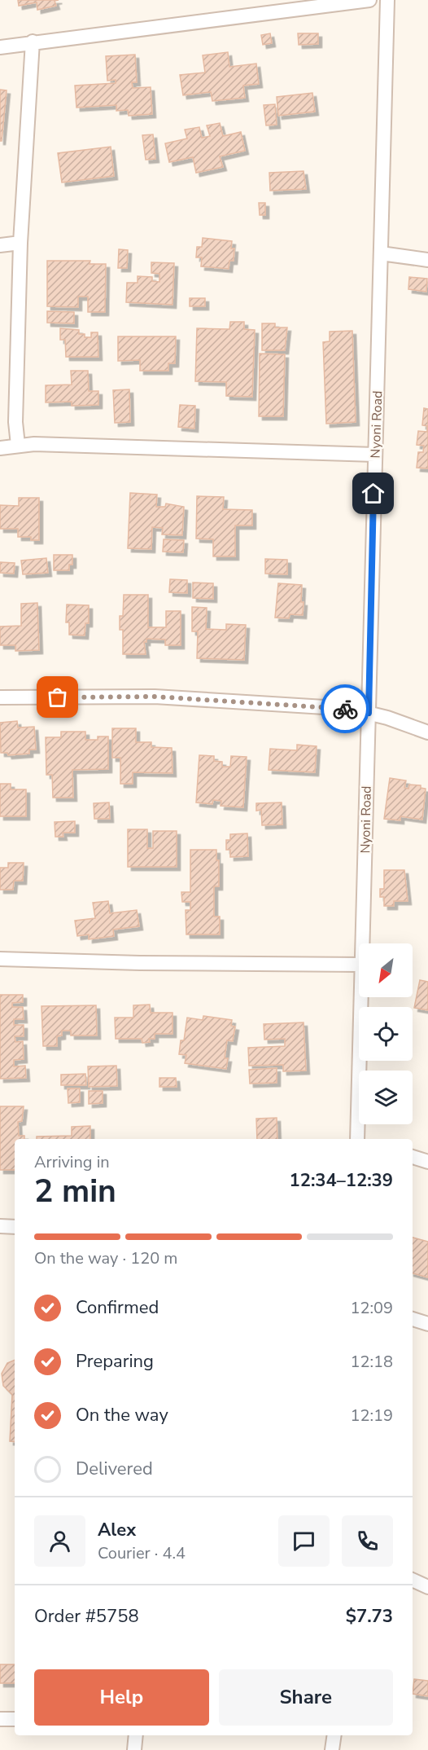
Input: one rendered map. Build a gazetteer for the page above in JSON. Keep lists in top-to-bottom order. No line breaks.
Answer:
{"streets":{"street":["Nyoni Road"]},"north":"bottom left","page":{"heading":["2 min","Arriving in","12:34–12:39"],"panel":["Alex","Courier · 4.4","Order #5758","$7.73"],"bar":"On the way · 120 m","list":[["Confirmed","12:09"],["Preparing","12:18"],["On the way","12:19"],"Delivered"],"buttons":["Help","Share"]}}
